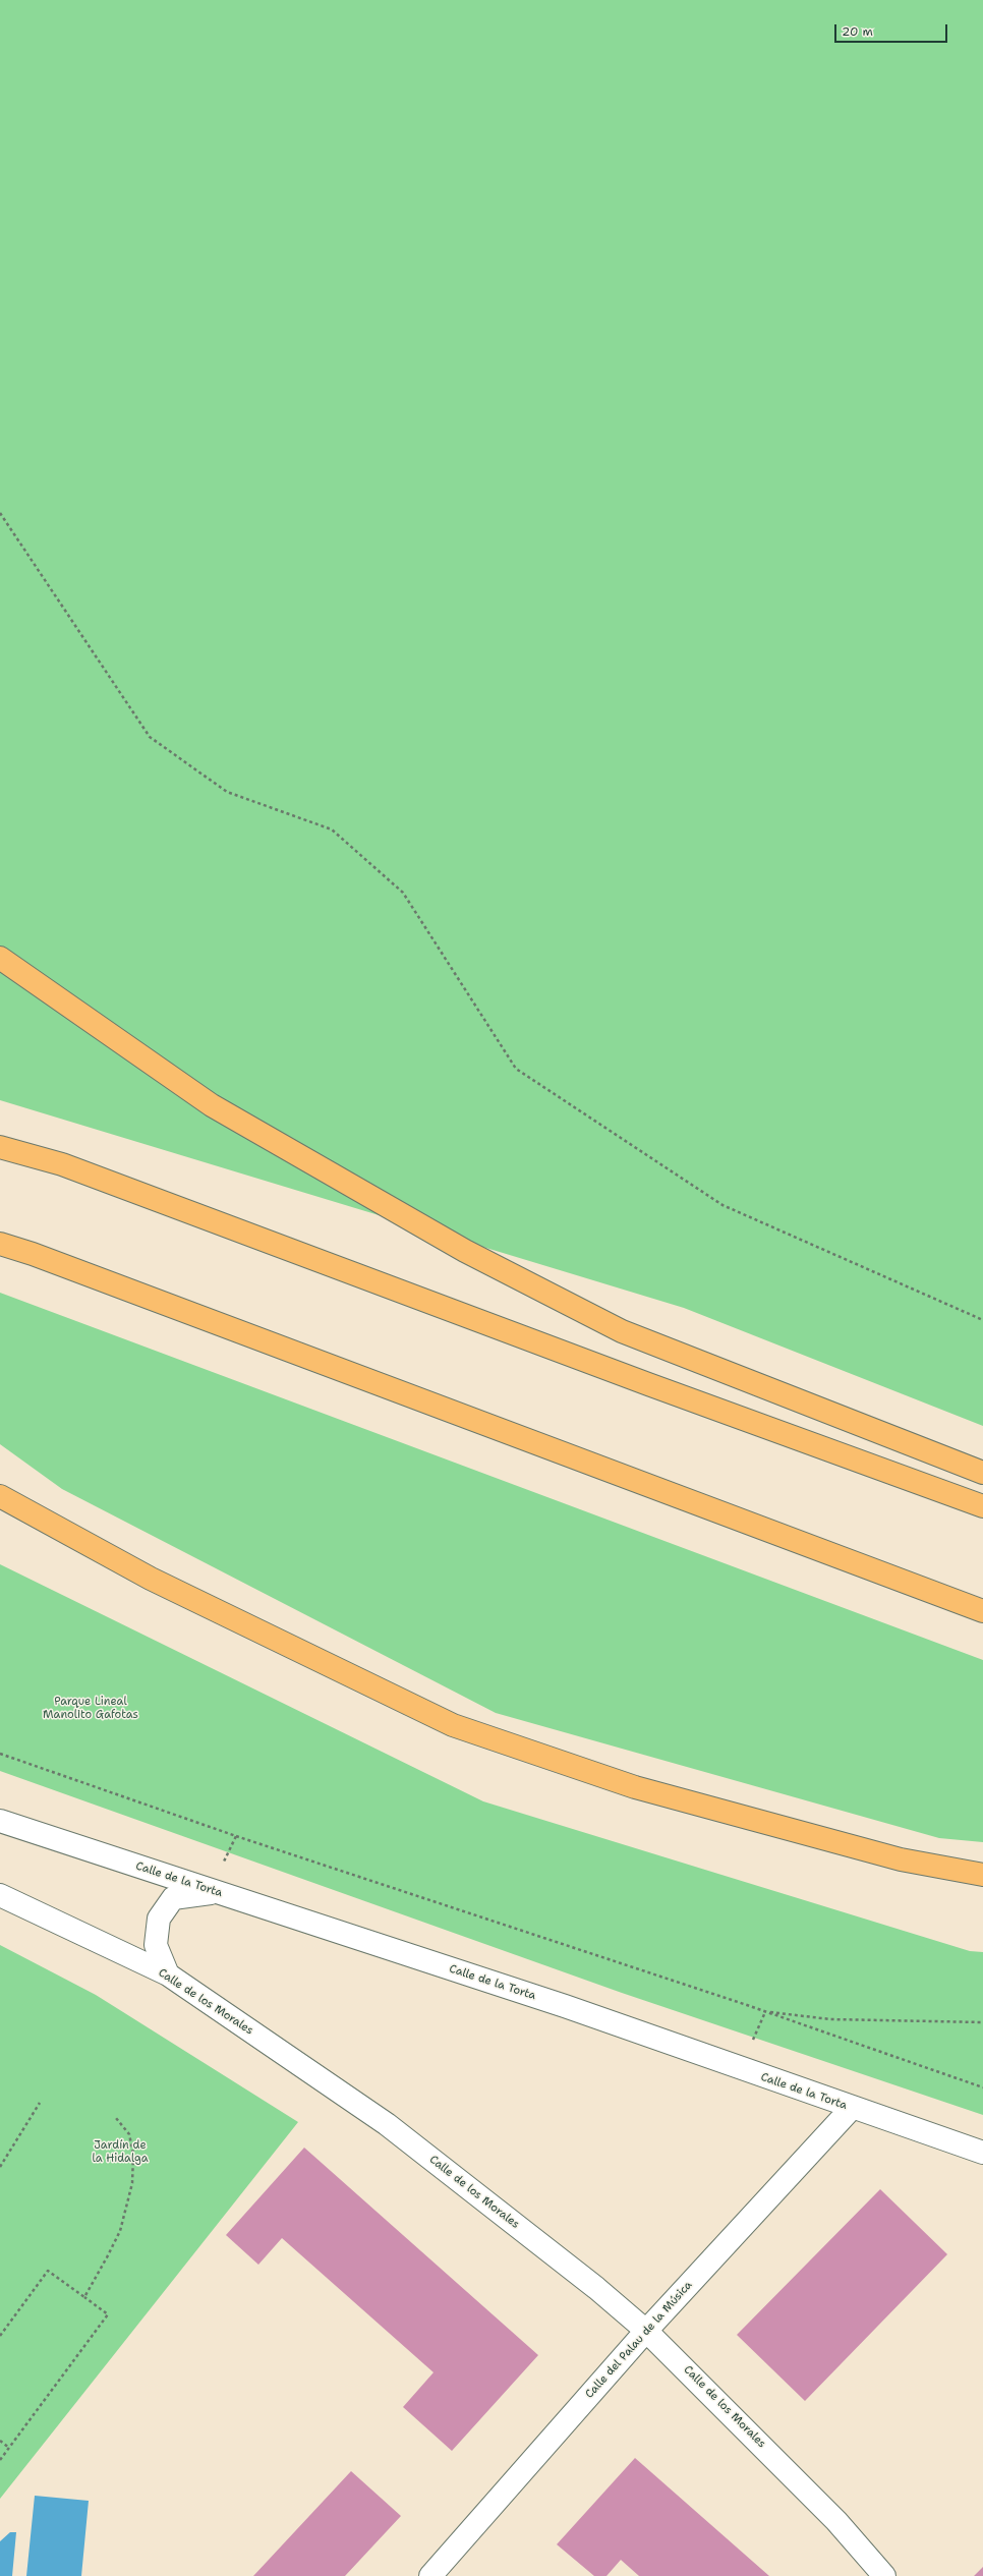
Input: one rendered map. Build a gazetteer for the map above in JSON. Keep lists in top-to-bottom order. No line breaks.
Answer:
{"streets":{"street":["Calle de la Torta","Calle de los Morales","Calle del Palau de la Música"]},"crossings":[["Calle de la Torta","Calle del Palau de la Música"],["Calle de los Morales","Calle del Palau de la Música"]],"parks":["Parque Lineal Manolito Gafotas","Jardín de la Hidalga"],"scale_bar":"20 m"}
